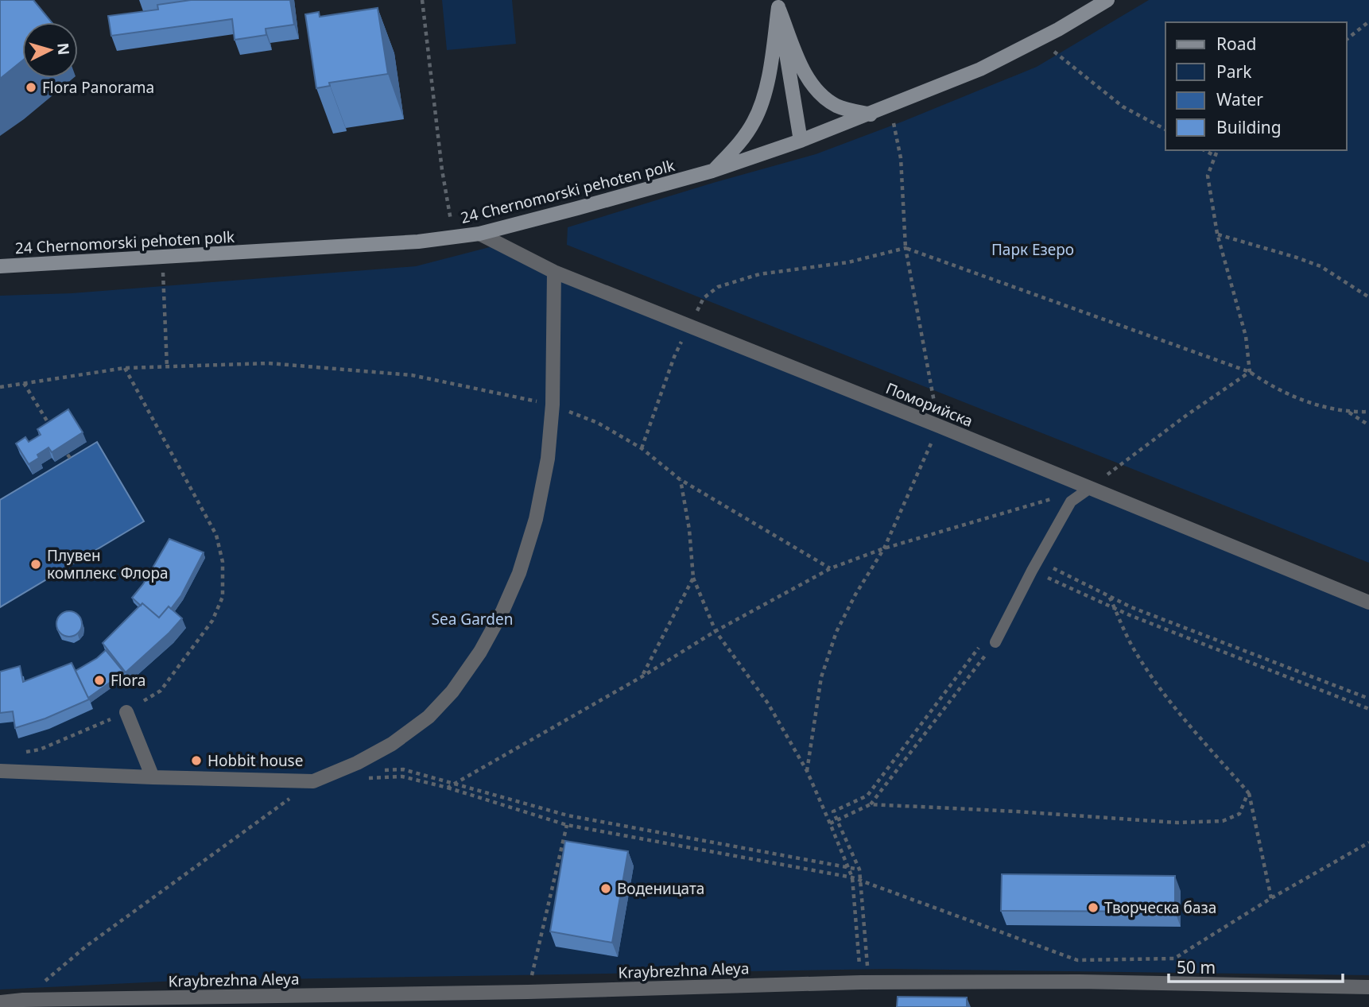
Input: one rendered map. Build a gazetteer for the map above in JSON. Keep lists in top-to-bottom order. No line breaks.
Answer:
{"streets":{"main road":["24 Chernomorski pehoten polk"],"street":["Поморийска","Kraybrezhna Aleya"]},"crossings":[["24 Chernomorski pehoten polk","Поморийска"]],"parks":["Парк Езеро","Sea Garden"],"places":["Flora Panorama","Плувен комплекс Флора","Flora","Hobbit house","Воденицата","Творческа база"],"legend":["Road","Park","Water","Building"],"scale_bar":"50 m","north":"right"}
